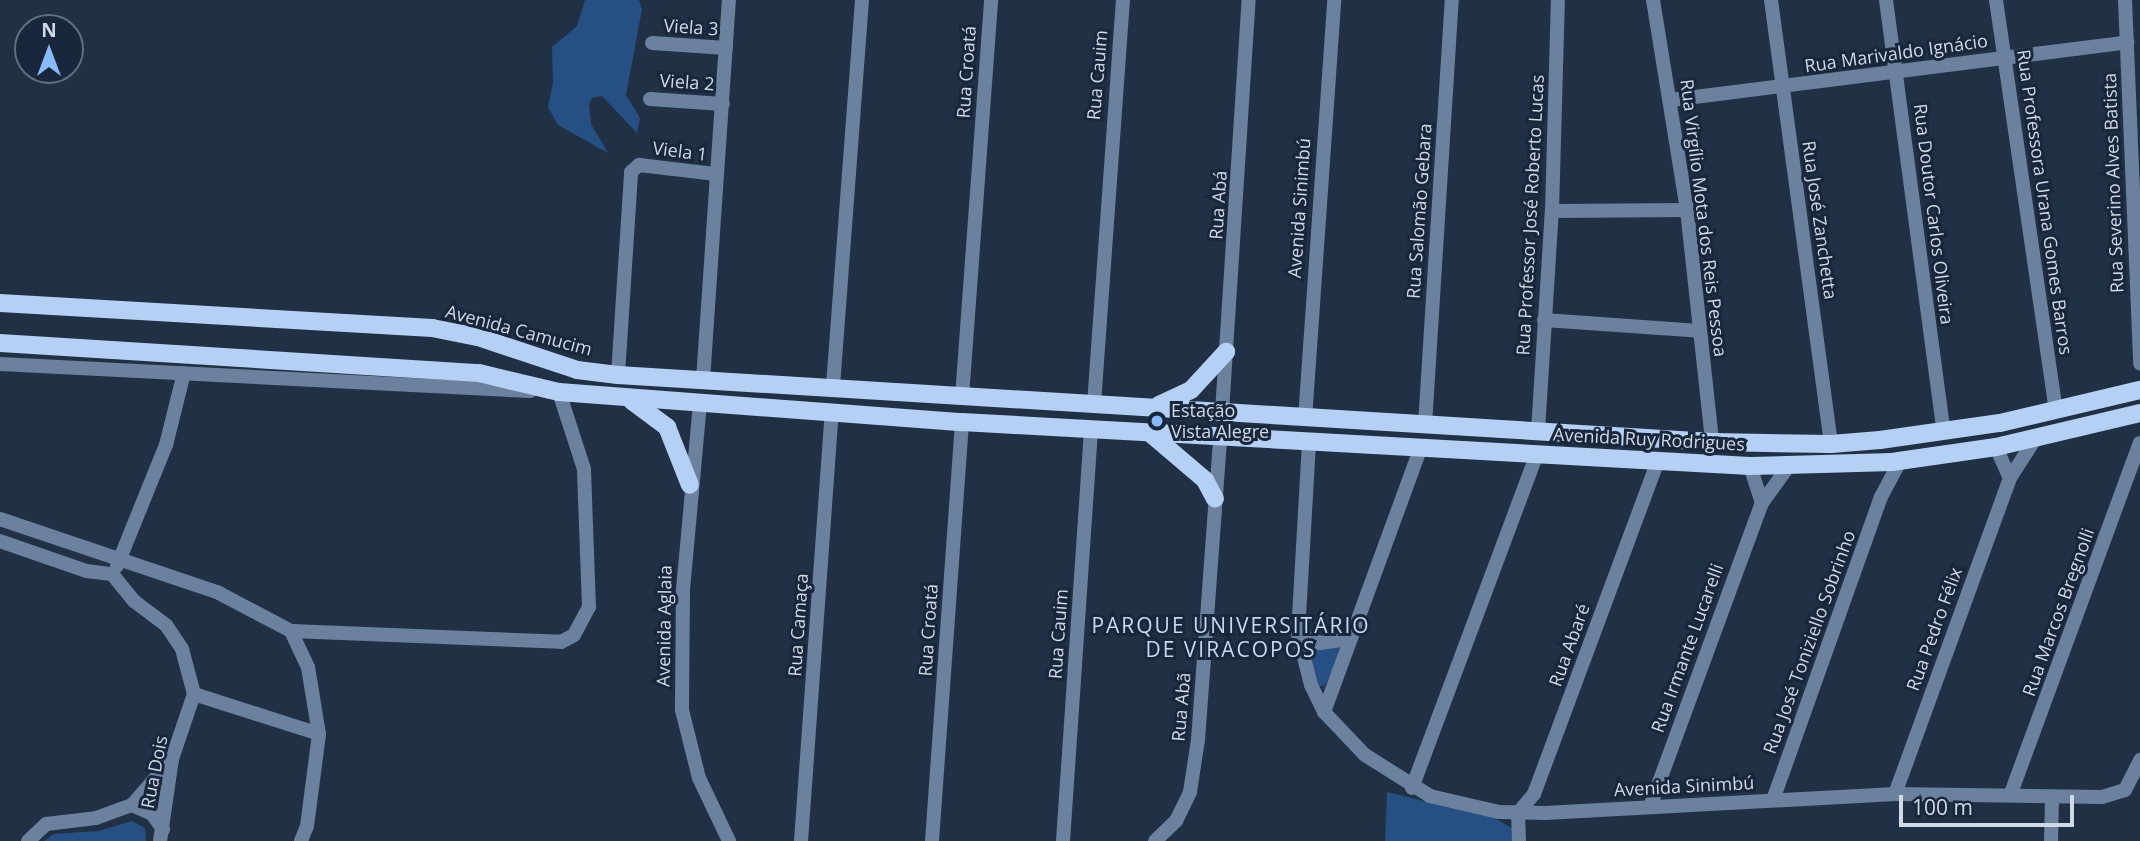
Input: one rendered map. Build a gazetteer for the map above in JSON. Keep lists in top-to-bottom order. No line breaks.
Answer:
{"streets":{"main road":["Avenida Camucim","Avenida Ruy Rodrigues"],"street":["Viela 3","Rua Marivaldo Ignácio","Rua Croatá","Rua Cauim","Viela 2","Viela 1","Rua Severino Alves Batista","Rua Professora Urana Gomes Barros","Rua Abá","Avenida Sinimbú","Rua Salomão Gebara","Rua Doutor Carlos Oliveira","Rua Professor José Roberto Lucas","Rua Virgílio Mota dos Reis Pessoa","Rua José Zanchetta","Rua Marcos Bregnolli","Rua Camaça","Avenida Aglaia","Rua Pedro Félix","Rua José Toniziello Sobrinho","Rua Abaré","Rua Irmante Lucarelli","Rua Abã","Rua Dois"]},"crossings":[["Rua Marivaldo Ignácio","Rua Severino Alves Batista"],["Rua Marivaldo Ignácio","Rua Professora Urana Gomes Barros"],["Rua Marivaldo Ignácio","Rua Doutor Carlos Oliveira"],["Rua Marivaldo Ignácio","Rua Virgílio Mota dos Reis Pessoa"],["Rua Marivaldo Ignácio","Rua José Zanchetta"],["Rua Croatá","Avenida Camucim"],["Rua Cauim","Avenida Camucim"],["Viela 1","Avenida Camucim"],["Rua Professora Urana Gomes Barros","Avenida Ruy Rodrigues"],["Rua Abá","Avenida Ruy Rodrigues"],["Avenida Sinimbú","Avenida Ruy Rodrigues"],["Avenida Sinimbú","Rua Marcos Bregnolli"],["Avenida Sinimbú","Rua Pedro Félix"],["Avenida Sinimbú","Rua José Toniziello Sobrinho"],["Avenida Sinimbú","Rua Abaré"],["Avenida Sinimbú","Rua Irmante Lucarelli"],["Rua Salomão Gebara","Avenida Ruy Rodrigues"],["Rua Doutor Carlos Oliveira","Avenida Ruy Rodrigues"],["Rua Professor José Roberto Lucas","Avenida Ruy Rodrigues"],["Rua Virgílio Mota dos Reis Pessoa","Avenida Ruy Rodrigues"],["Rua José Zanchetta","Avenida Ruy Rodrigues"],["Avenida Camucim","Avenida Ruy Rodrigues"],["Avenida Ruy Rodrigues","Rua Pedro Félix"],["Avenida Ruy Rodrigues","Rua José Toniziello Sobrinho"],["Avenida Ruy Rodrigues","Rua Abaré"],["Avenida Ruy Rodrigues","Rua Irmante Lucarelli"],["Avenida Ruy Rodrigues","Rua Abã"]],"districts":["PARQUE UNIVERSITÁRIO DE VIRACOPOS"],"places":["Estação Vista Alegre"],"scale_bar":"100 m","north":"top"}
